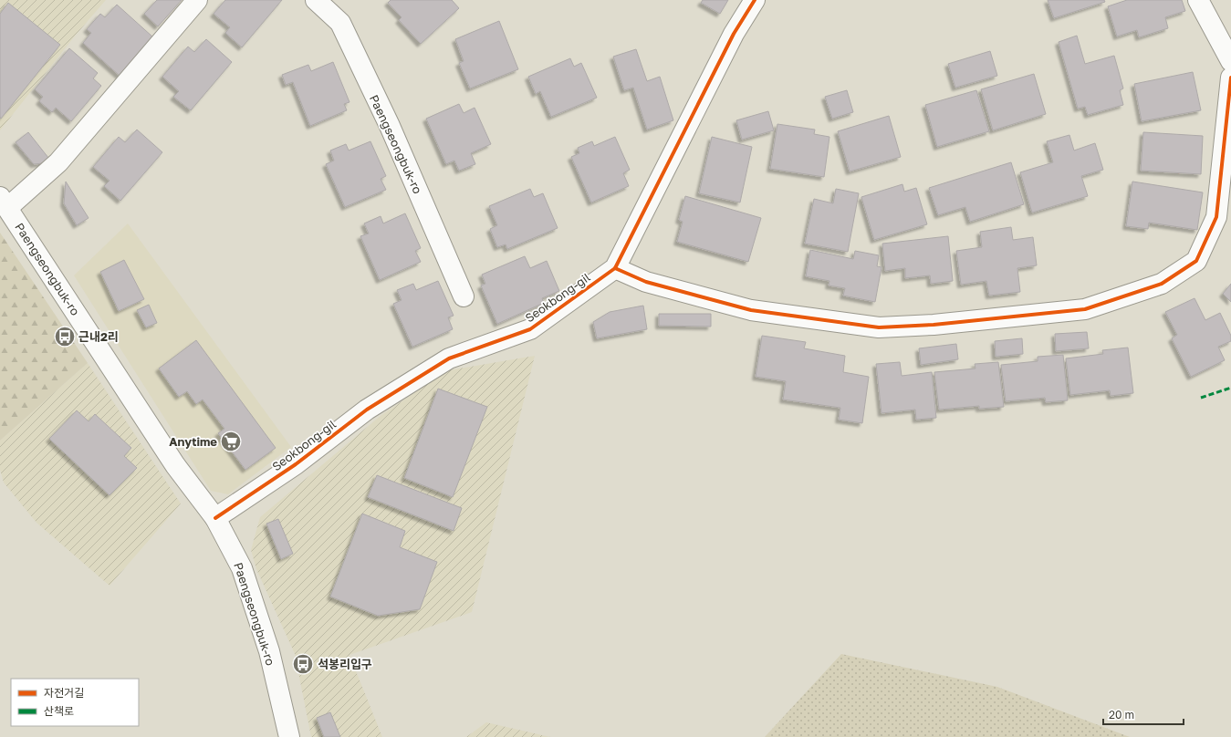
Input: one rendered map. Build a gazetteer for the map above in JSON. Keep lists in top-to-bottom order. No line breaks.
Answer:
{"streets":{"street":["Paengseongbuk-ro","Seokbong-gil"]},"crossings":[["Paengseongbuk-ro","Seokbong-gil"]],"places":{"bus stop":["근내2리","석봉리입구"],"supermarket":["Anytime"]},"legend":["자전거길","산책로"],"scale_bar":"20 m"}
